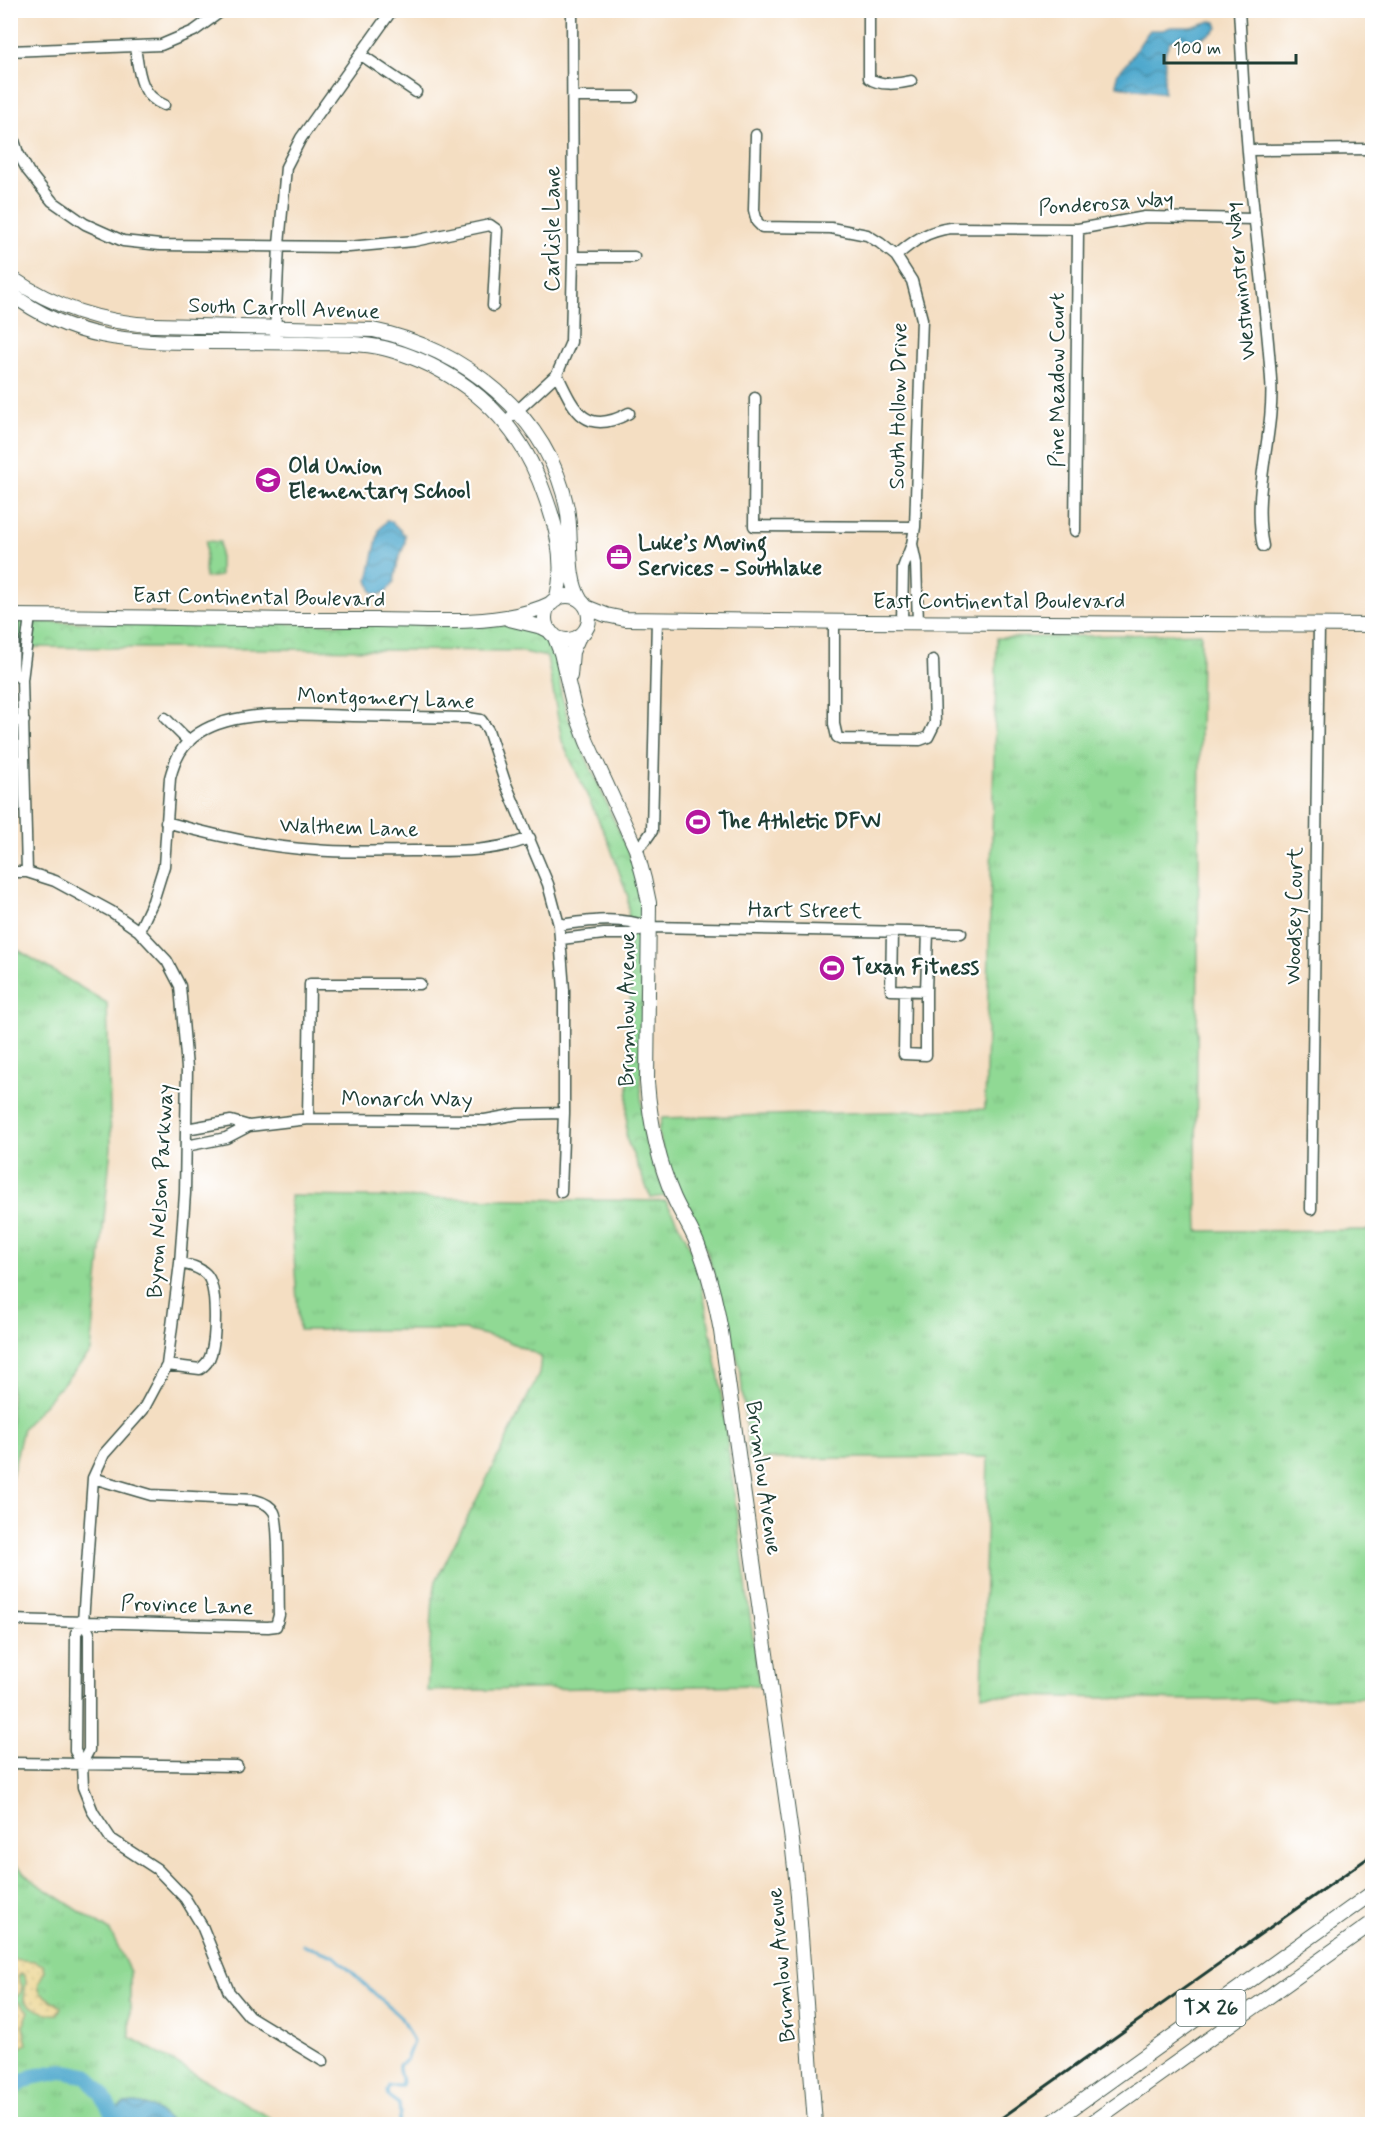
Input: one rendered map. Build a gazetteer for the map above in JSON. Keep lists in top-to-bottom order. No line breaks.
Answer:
{"streets":{"main road":["South Carroll Avenue","East Continental Boulevard","Brumlow Avenue","TX 26"],"street":["Ponderosa Way","Carlisle Lane","Westminster Way","Pine Meadow Court","South Hollow Drive","Montgomery Lane","Walthem Lane","Hart Street","Woodsey Court","Monarch Way","Byron Nelson Parkway","Province Lane"]},"crossings":[["Ponderosa Way","Westminster Way"],["Ponderosa Way","Pine Meadow Court"],["Ponderosa Way","South Hollow Drive"],["Carlisle Lane","South Carroll Avenue"],["South Carroll Avenue","East Continental Boulevard"],["South Carroll Avenue","Brumlow Avenue"],["South Hollow Drive","East Continental Boulevard"],["East Continental Boulevard","Woodsey Court"],["East Continental Boulevard","Brumlow Avenue"],["Montgomery Lane","Walthem Lane"],["Montgomery Lane","Monarch Way"],["Montgomery Lane","Byron Nelson Parkway"],["Hart Street","Brumlow Avenue"],["Monarch Way","Byron Nelson Parkway"],["Byron Nelson Parkway","Province Lane"]],"places":{"school or university":["Old Union Elementary School"],"office":["Luke’s Moving Services - Southlake"],"sports":["The Athletic DFW","Texan Fitness"]},"scale_bar":"100 m"}
